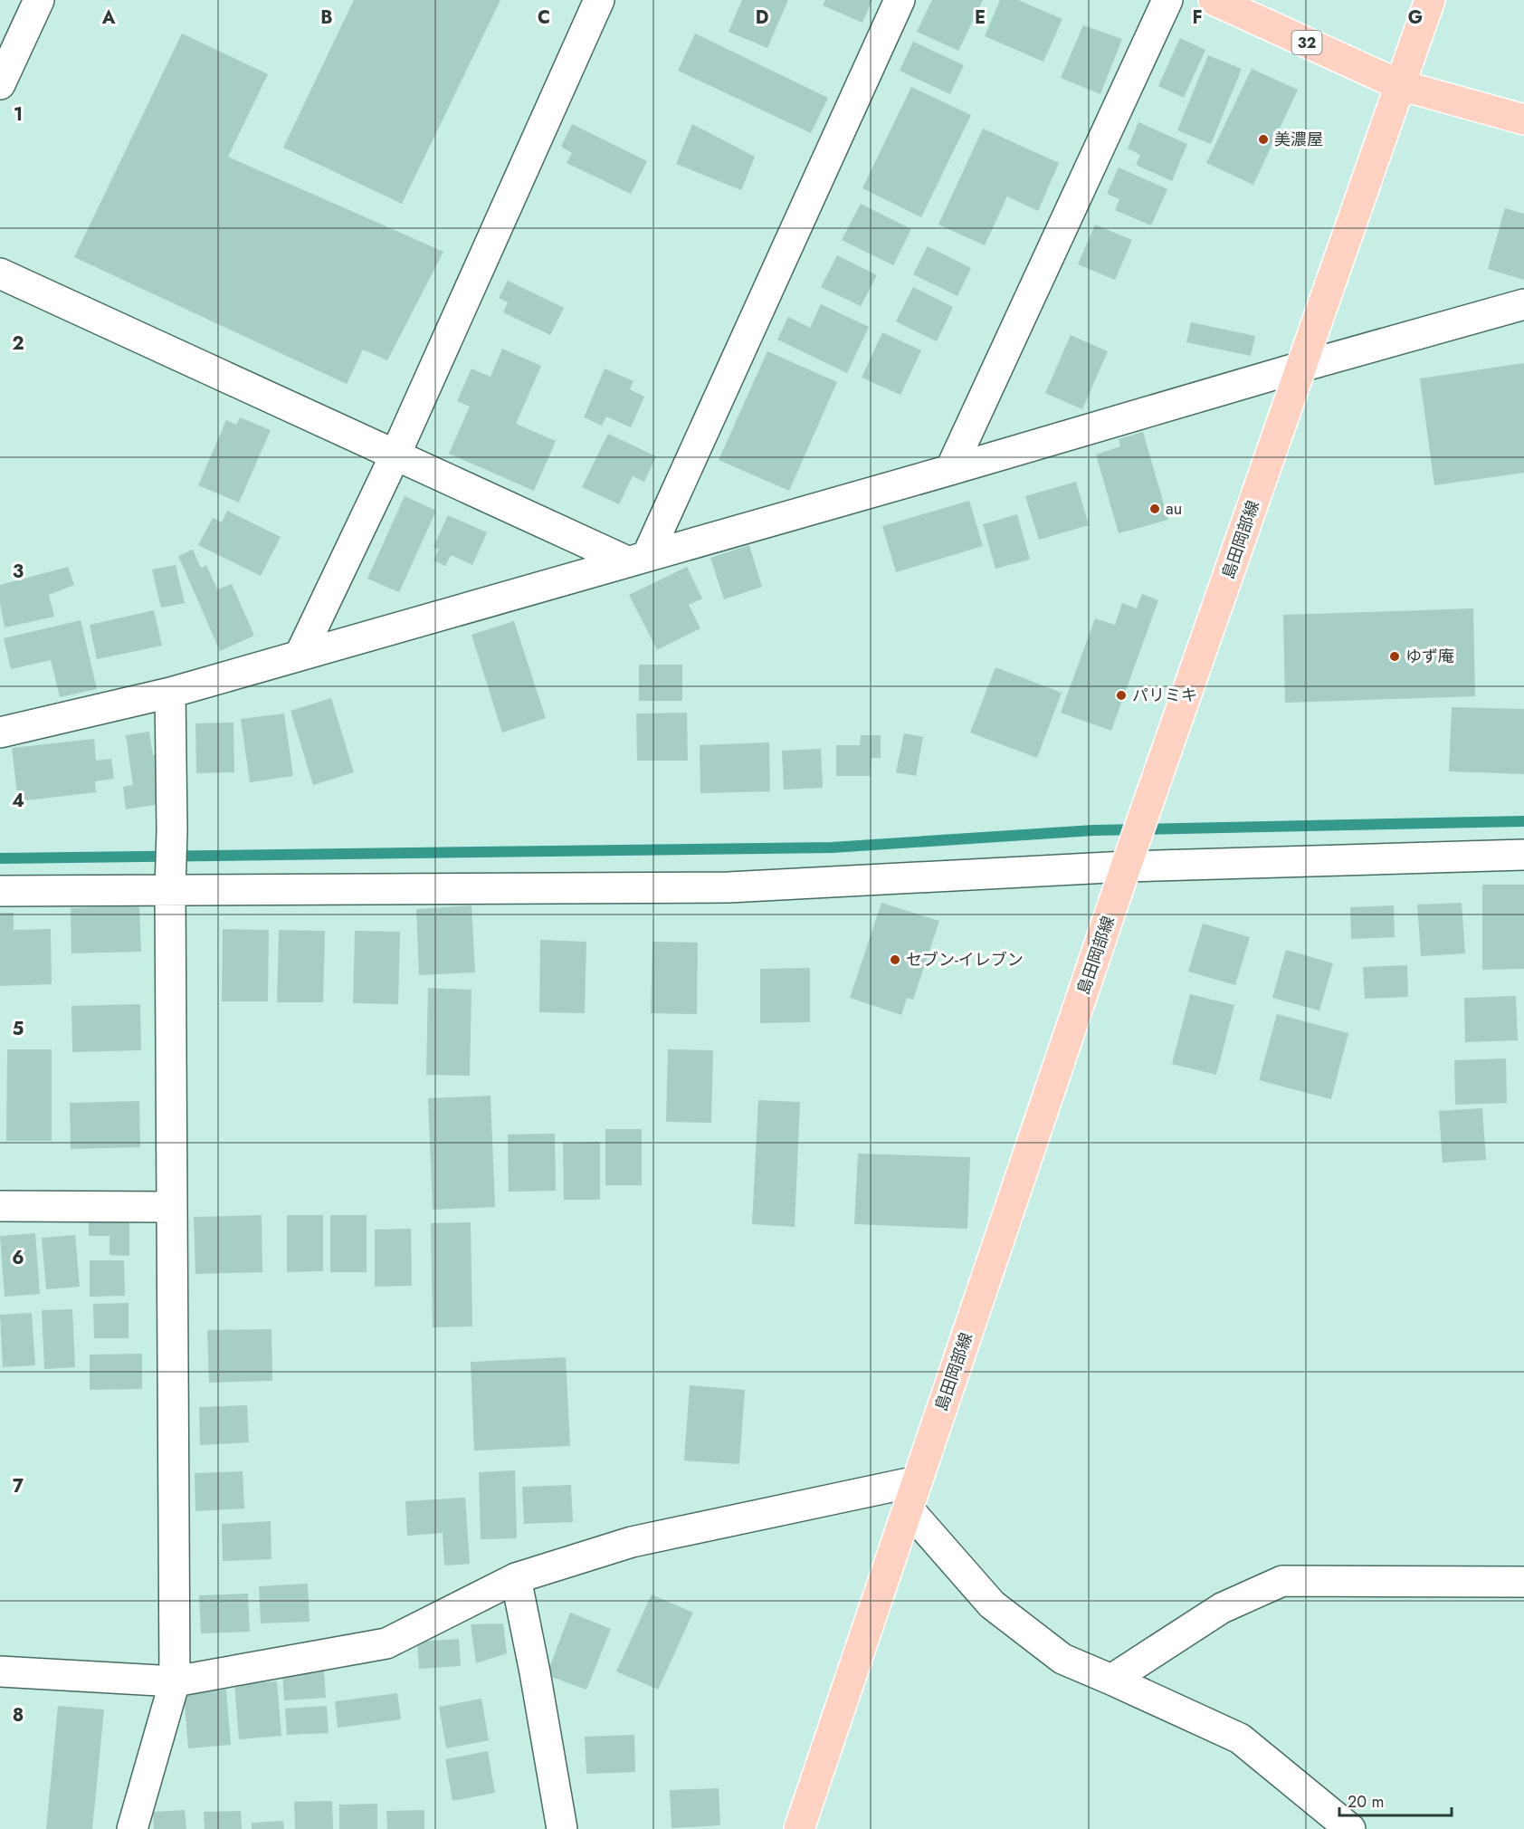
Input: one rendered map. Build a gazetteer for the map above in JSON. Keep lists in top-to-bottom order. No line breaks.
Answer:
{"streets":{"main road":["32","島田岡部線"]},"crossings":[["32","島田岡部線"]],"places":["美濃屋","au","ゆず庵","パリミキ","セブン-イレブン"],"scale_bar":"20 m","grid":{"columns":["A","B","C","D","E","F","G"],"rows":["1","2","3","4","5","6","7","8"]}}
